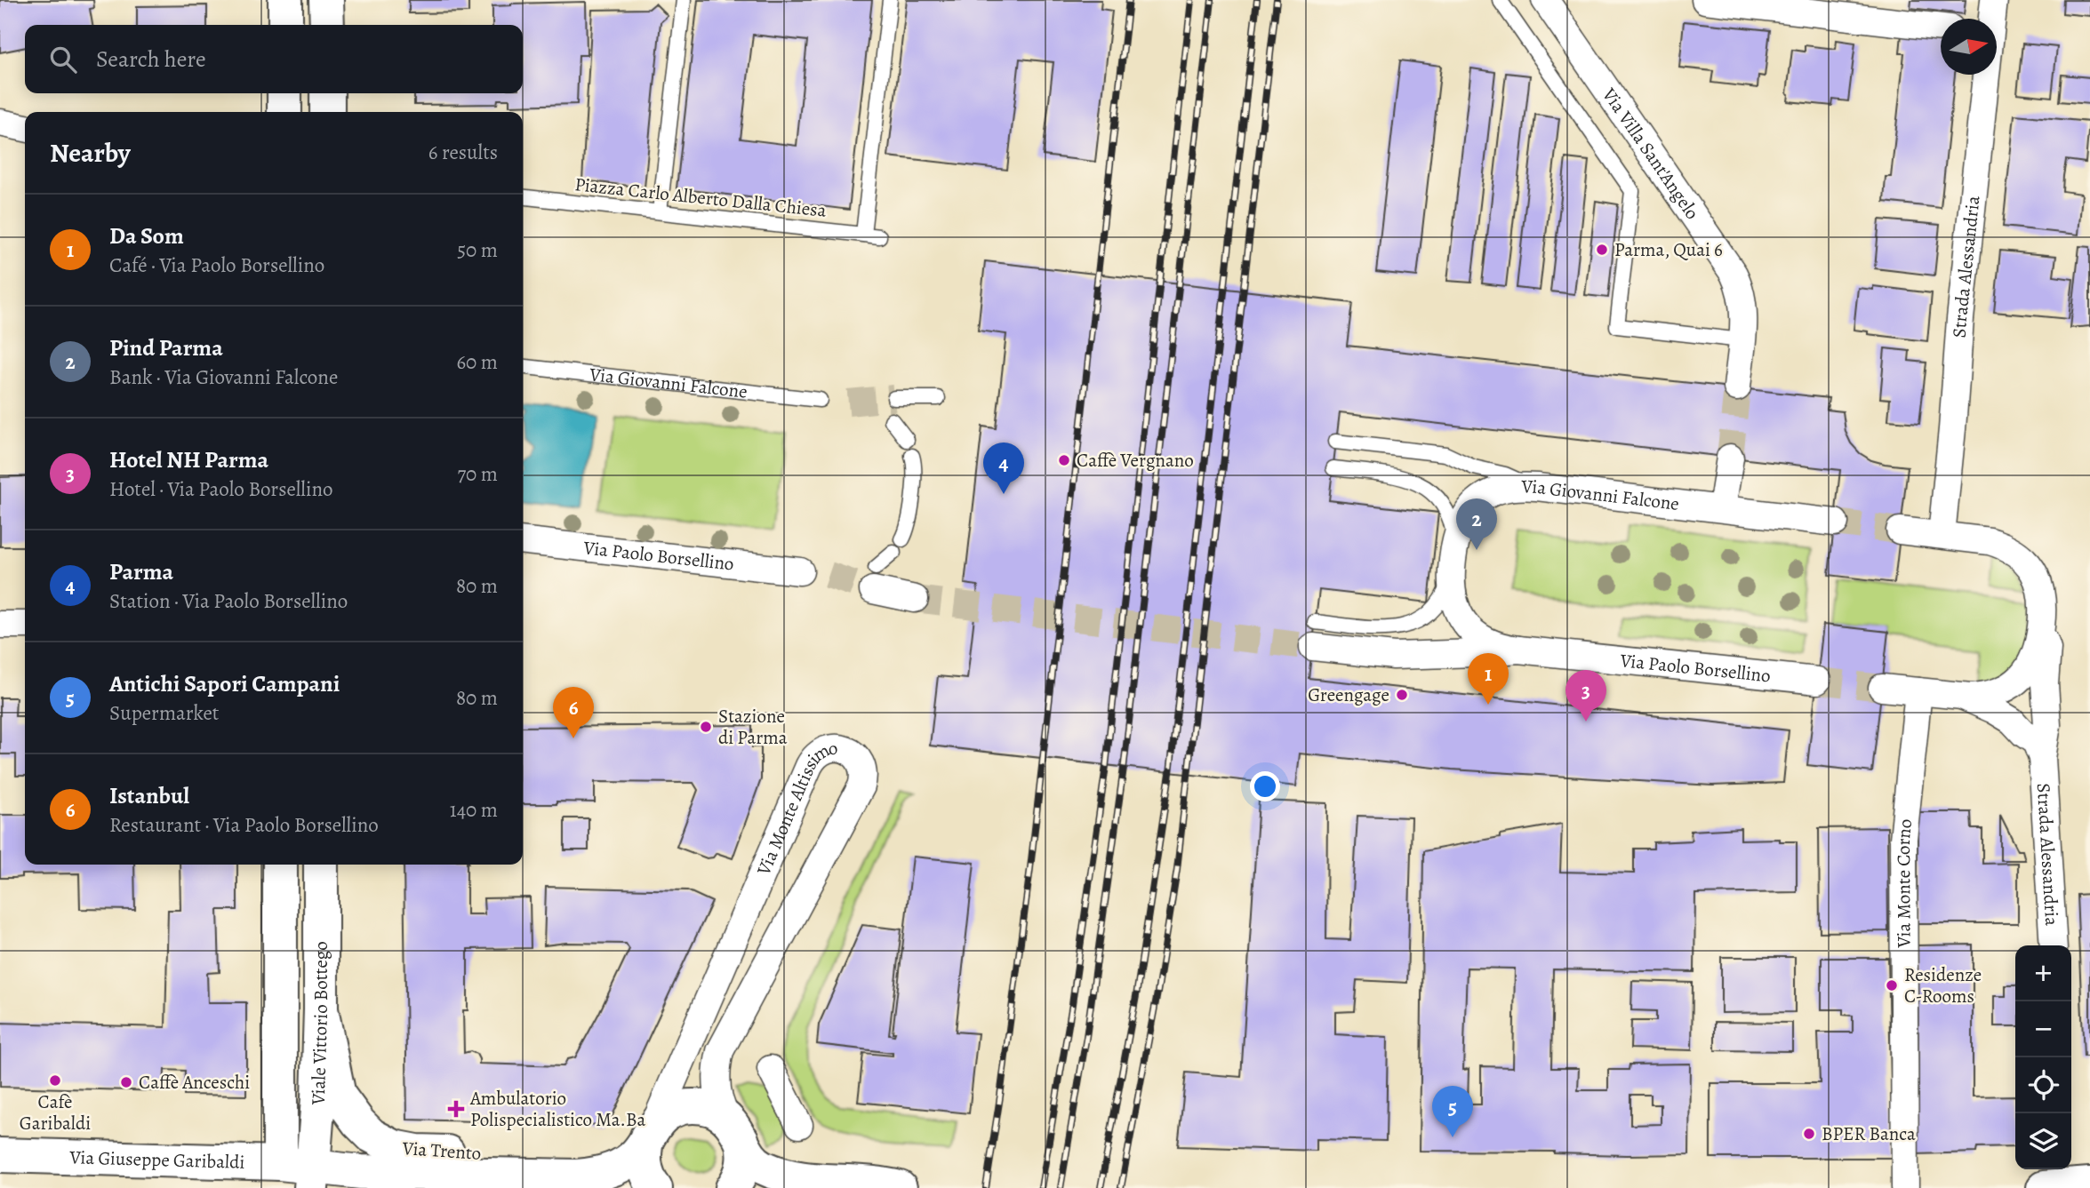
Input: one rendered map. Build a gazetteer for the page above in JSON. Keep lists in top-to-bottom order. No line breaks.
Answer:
{"streets":{"main road":["Viale Vittorio Bottego","Via Trento","Via Giuseppe Garibaldi"],"street":["Via Villa Sant'Angelo","Strada Alessandria","Via Giovanni Falcone","Via Paolo Borsellino","Via Monte Altissimo","Via Monte Corno"],"lane":["Piazza Carlo Alberto Dalla Chiesa"]},"crossings":[["Via Monte Altissimo","Via Trento"],["Viale Vittorio Bottego","Via Trento"],["Viale Vittorio Bottego","Via Giuseppe Garibaldi"],["Via Trento","Via Giuseppe Garibaldi"]],"places":{"other":["Parma, Quai 6","Caffè Vergnano","Greengage","Stazione di Parma","Residenze C-Rooms","Cafè Garibaldi","Caffè Anceschi","BPER Banca"],"health":["Ambulatorio Polispecialistico Ma.Ba"]},"north":"right","page":{"search":"Search here","heading":["Nearby","6 results"],"list":[{"mark":"1","name":"Da Som","note":"Café · Via Paolo Borsellino","value":"50 m"},{"mark":"2","name":"Pind Parma","note":"Bank · Via Giovanni Falcone","value":"60 m"},{"mark":"3","name":"Hotel NH Parma","note":"Hotel · Via Paolo Borsellino","value":"70 m"},{"mark":"4","name":"Parma","note":"Station · Via Paolo Borsellino","value":"80 m"},{"mark":"5","name":"Antichi Sapori Campani","note":"Supermarket","value":"80 m"},{"mark":"6","name":"Istanbul","note":"Restaurant · Via Paolo Borsellino","value":"140 m"}],"pins":["4","2","1","3","6","5"],"map_buttons":["+","−"]}}
